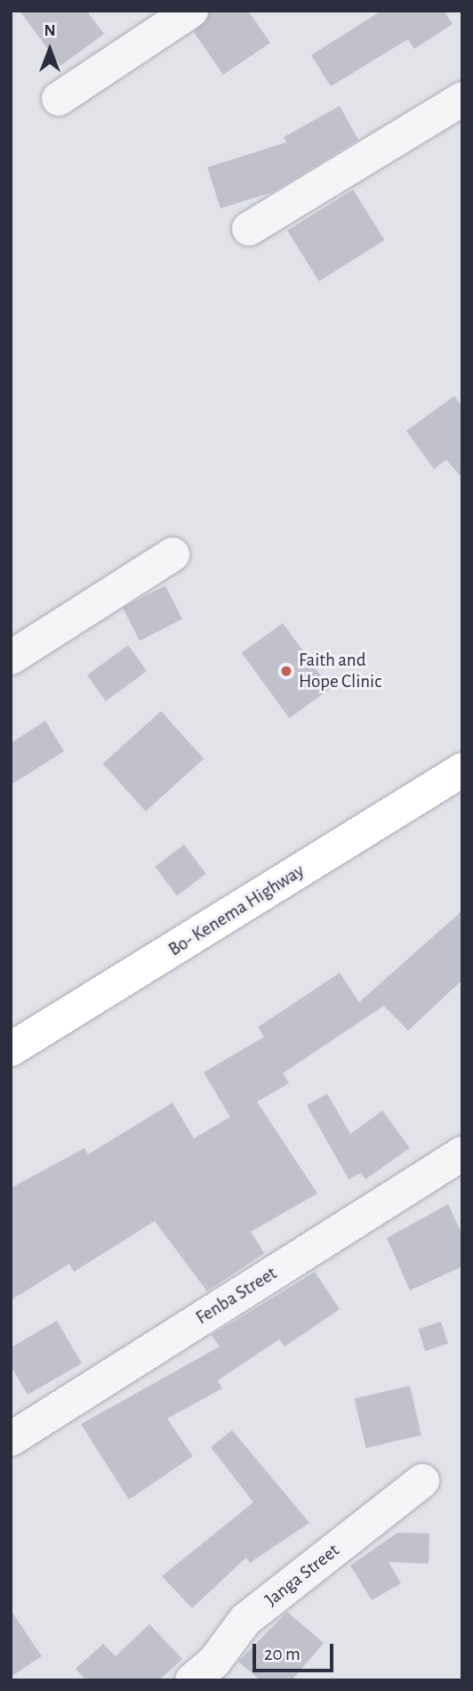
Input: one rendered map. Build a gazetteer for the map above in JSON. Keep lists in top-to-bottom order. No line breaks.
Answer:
{"streets":{"highway":["Bo- Kenema Highway"],"street":["Fenba Street","Janga Street"]},"places":["Faith and Hope Clinic"],"scale_bar":"20 m","north":"top"}
